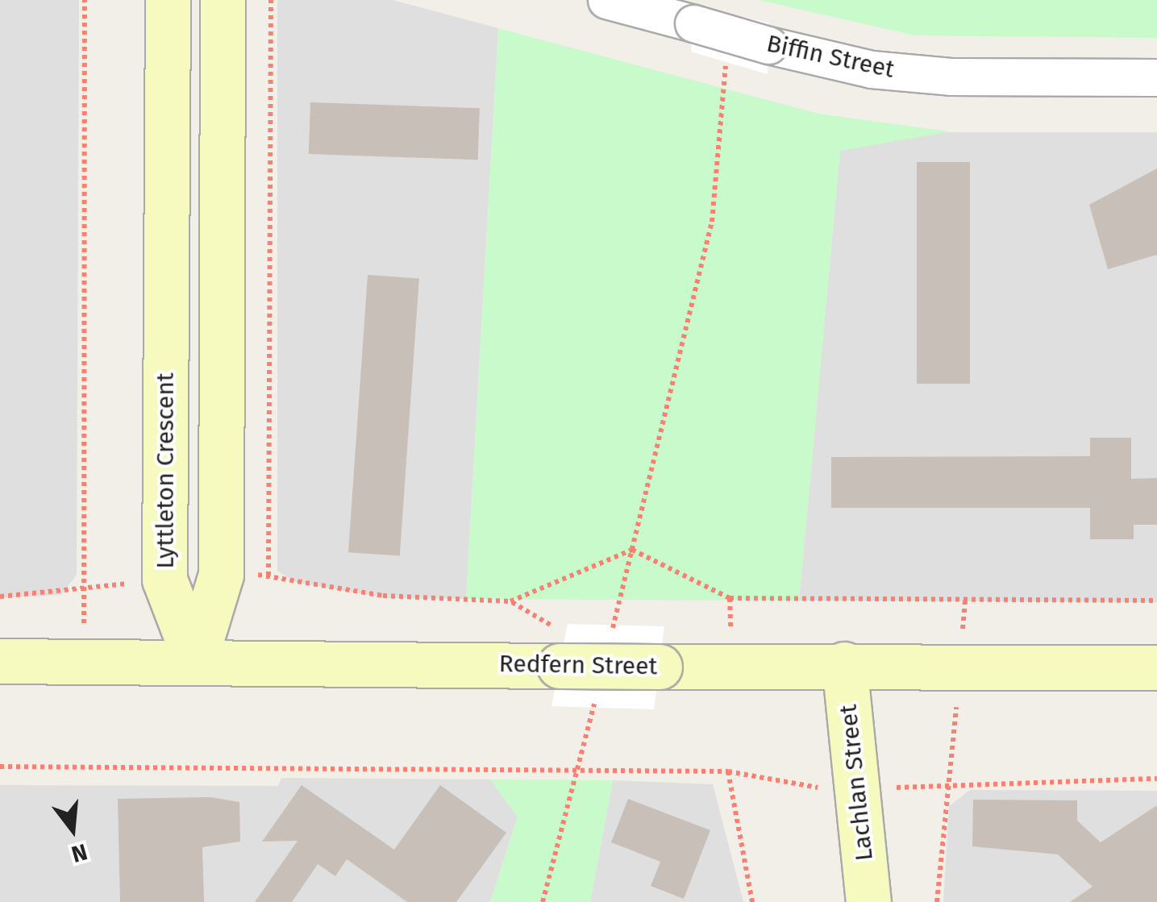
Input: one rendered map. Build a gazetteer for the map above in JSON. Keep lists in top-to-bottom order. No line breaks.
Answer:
{"streets":{"street":["Biffin Street","Lyttleton Crescent","Redfern Street","Lachlan Street"]},"crossings":[["Lyttleton Crescent","Redfern Street"],["Redfern Street","Lachlan Street"]],"north":"bottom"}
